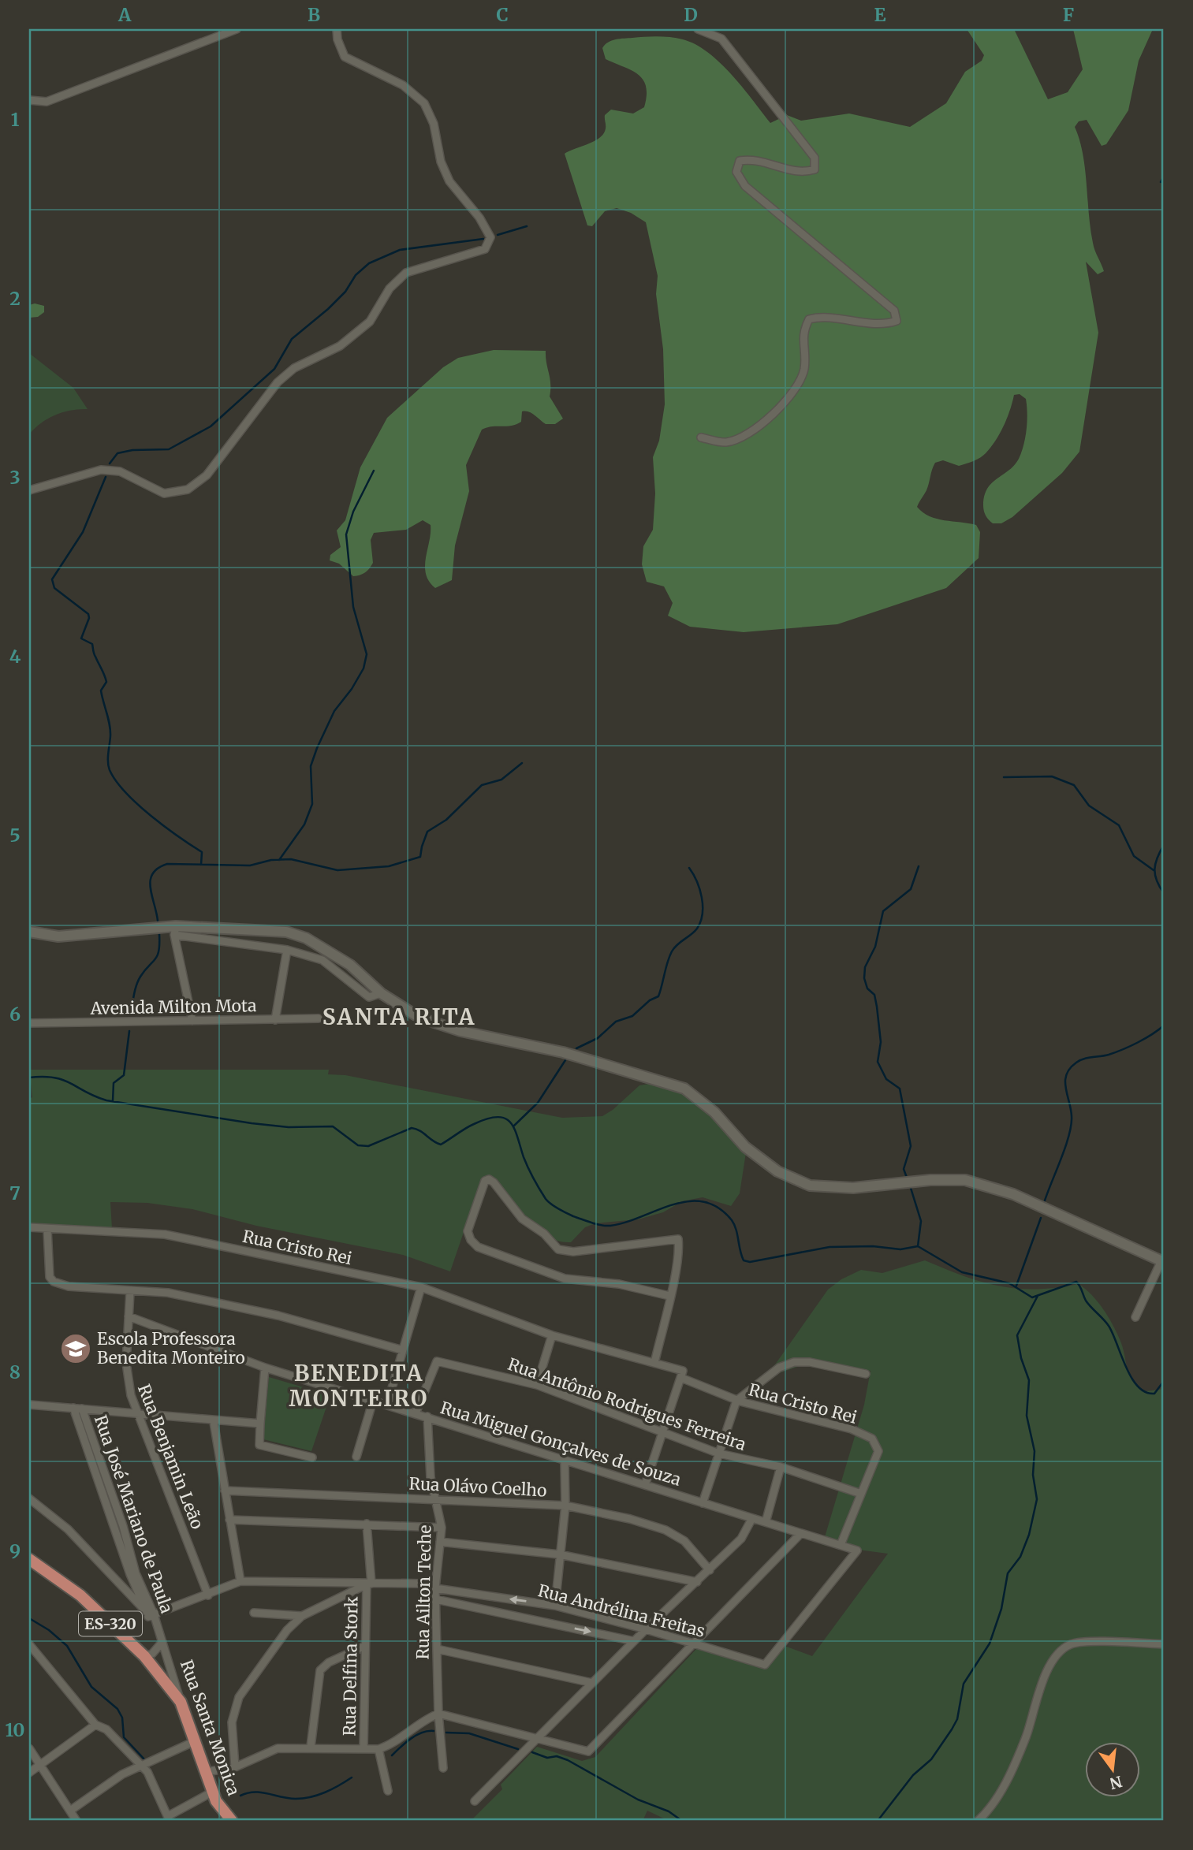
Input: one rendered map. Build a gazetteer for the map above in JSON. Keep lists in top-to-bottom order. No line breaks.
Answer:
{"streets":{"main road":["ES-320","Rua Santa Monica"],"street":["Avenida Milton Mota","Rua Cristo Rei","Rua Antônio Rodrigues Ferreira","Rua Miguel Gonçalves de Souza","Rua Benjamin Leão","Rua Olávo Coelho","Rua José Mariano de Paula","Rua Ailton Teche","Rua Andrélina Freitas","Rua Delfina Stork"]},"crossings":[["Rua Cristo Rei","Rua Antônio Rodrigues Ferreira"],["Rua Cristo Rei","Rua Miguel Gonçalves de Souza"],["Rua Antônio Rodrigues Ferreira","Rua Miguel Gonçalves de Souza"],["Rua Miguel Gonçalves de Souza","Rua Benjamin Leão"],["Rua Miguel Gonçalves de Souza","Rua Ailton Teche"],["Rua Miguel Gonçalves de Souza","Rua Andrélina Freitas"],["Rua Benjamin Leão","Rua Andrélina Freitas"],["Rua Olávo Coelho","Rua Ailton Teche"],["Rua José Mariano de Paula","Rua Andrélina Freitas"],["Rua José Mariano de Paula","Rua Santa Monica"],["Rua Ailton Teche","Rua Andrélina Freitas"],["Rua Andrélina Freitas","Rua Delfina Stork"],["Rua Andrélina Freitas","Rua Santa Monica"],["ES-320","Rua Santa Monica"]],"districts":["SANTA RITA","BENEDITA MONTEIRO"],"places":{"school or university":["Escola Professora Benedita Monteiro"]},"north":"bottom","grid":{"columns":["A","B","C","D","E","F"],"rows":["1","2","3","4","5","6","7","8","9","10"]}}
